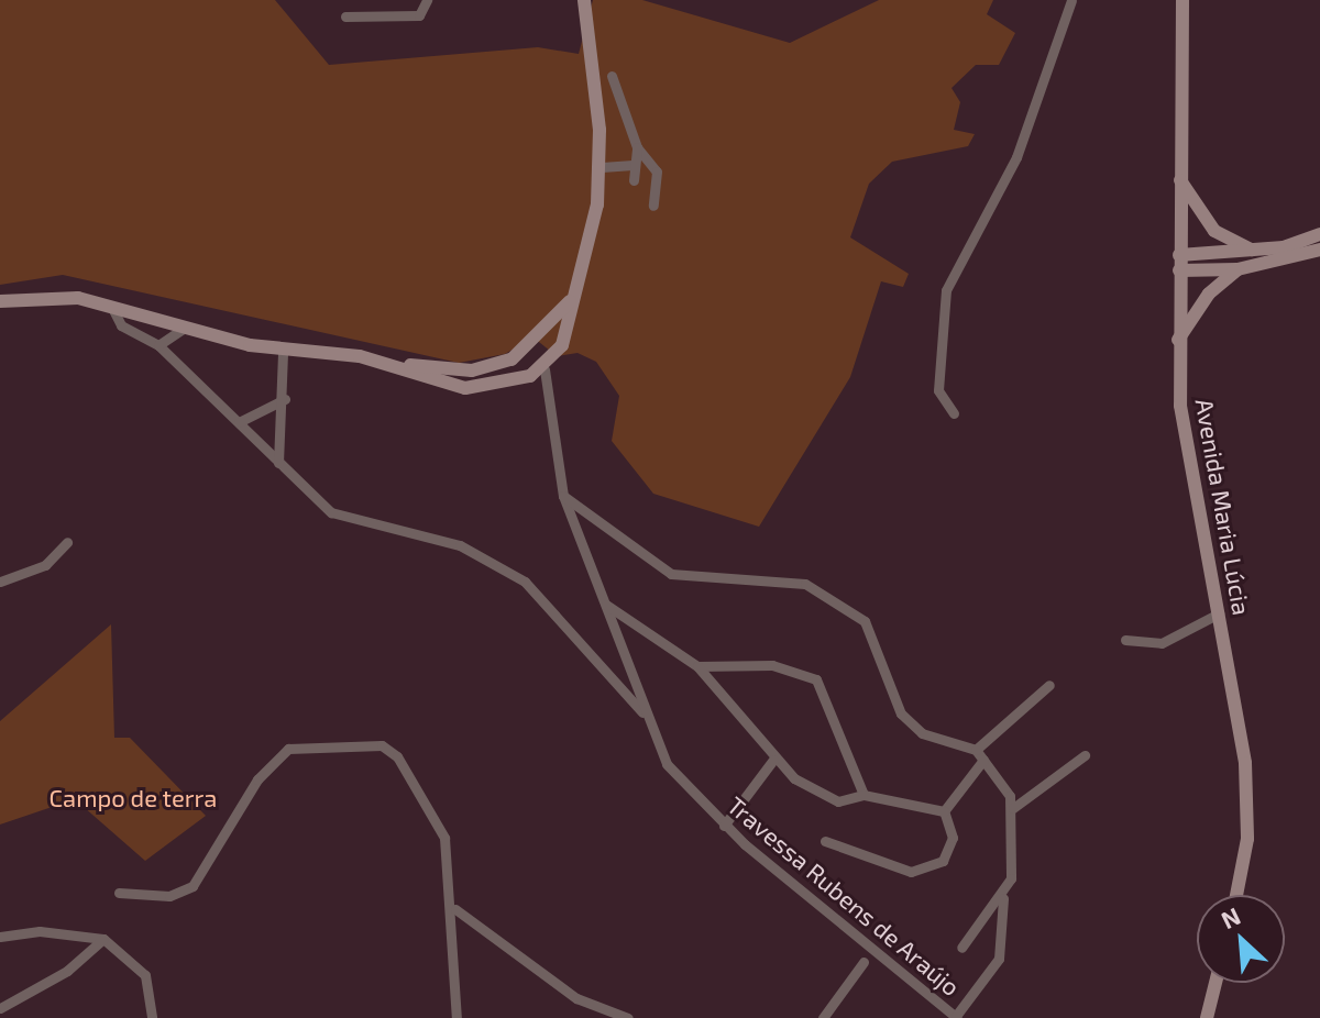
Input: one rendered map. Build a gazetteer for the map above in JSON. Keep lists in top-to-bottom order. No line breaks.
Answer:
{"streets":{"main road":["Avenida Maria Lúcia"],"street":["Travessa Rubens de Araújo"]},"parks":["Campo de terra"],"north":"top left"}
